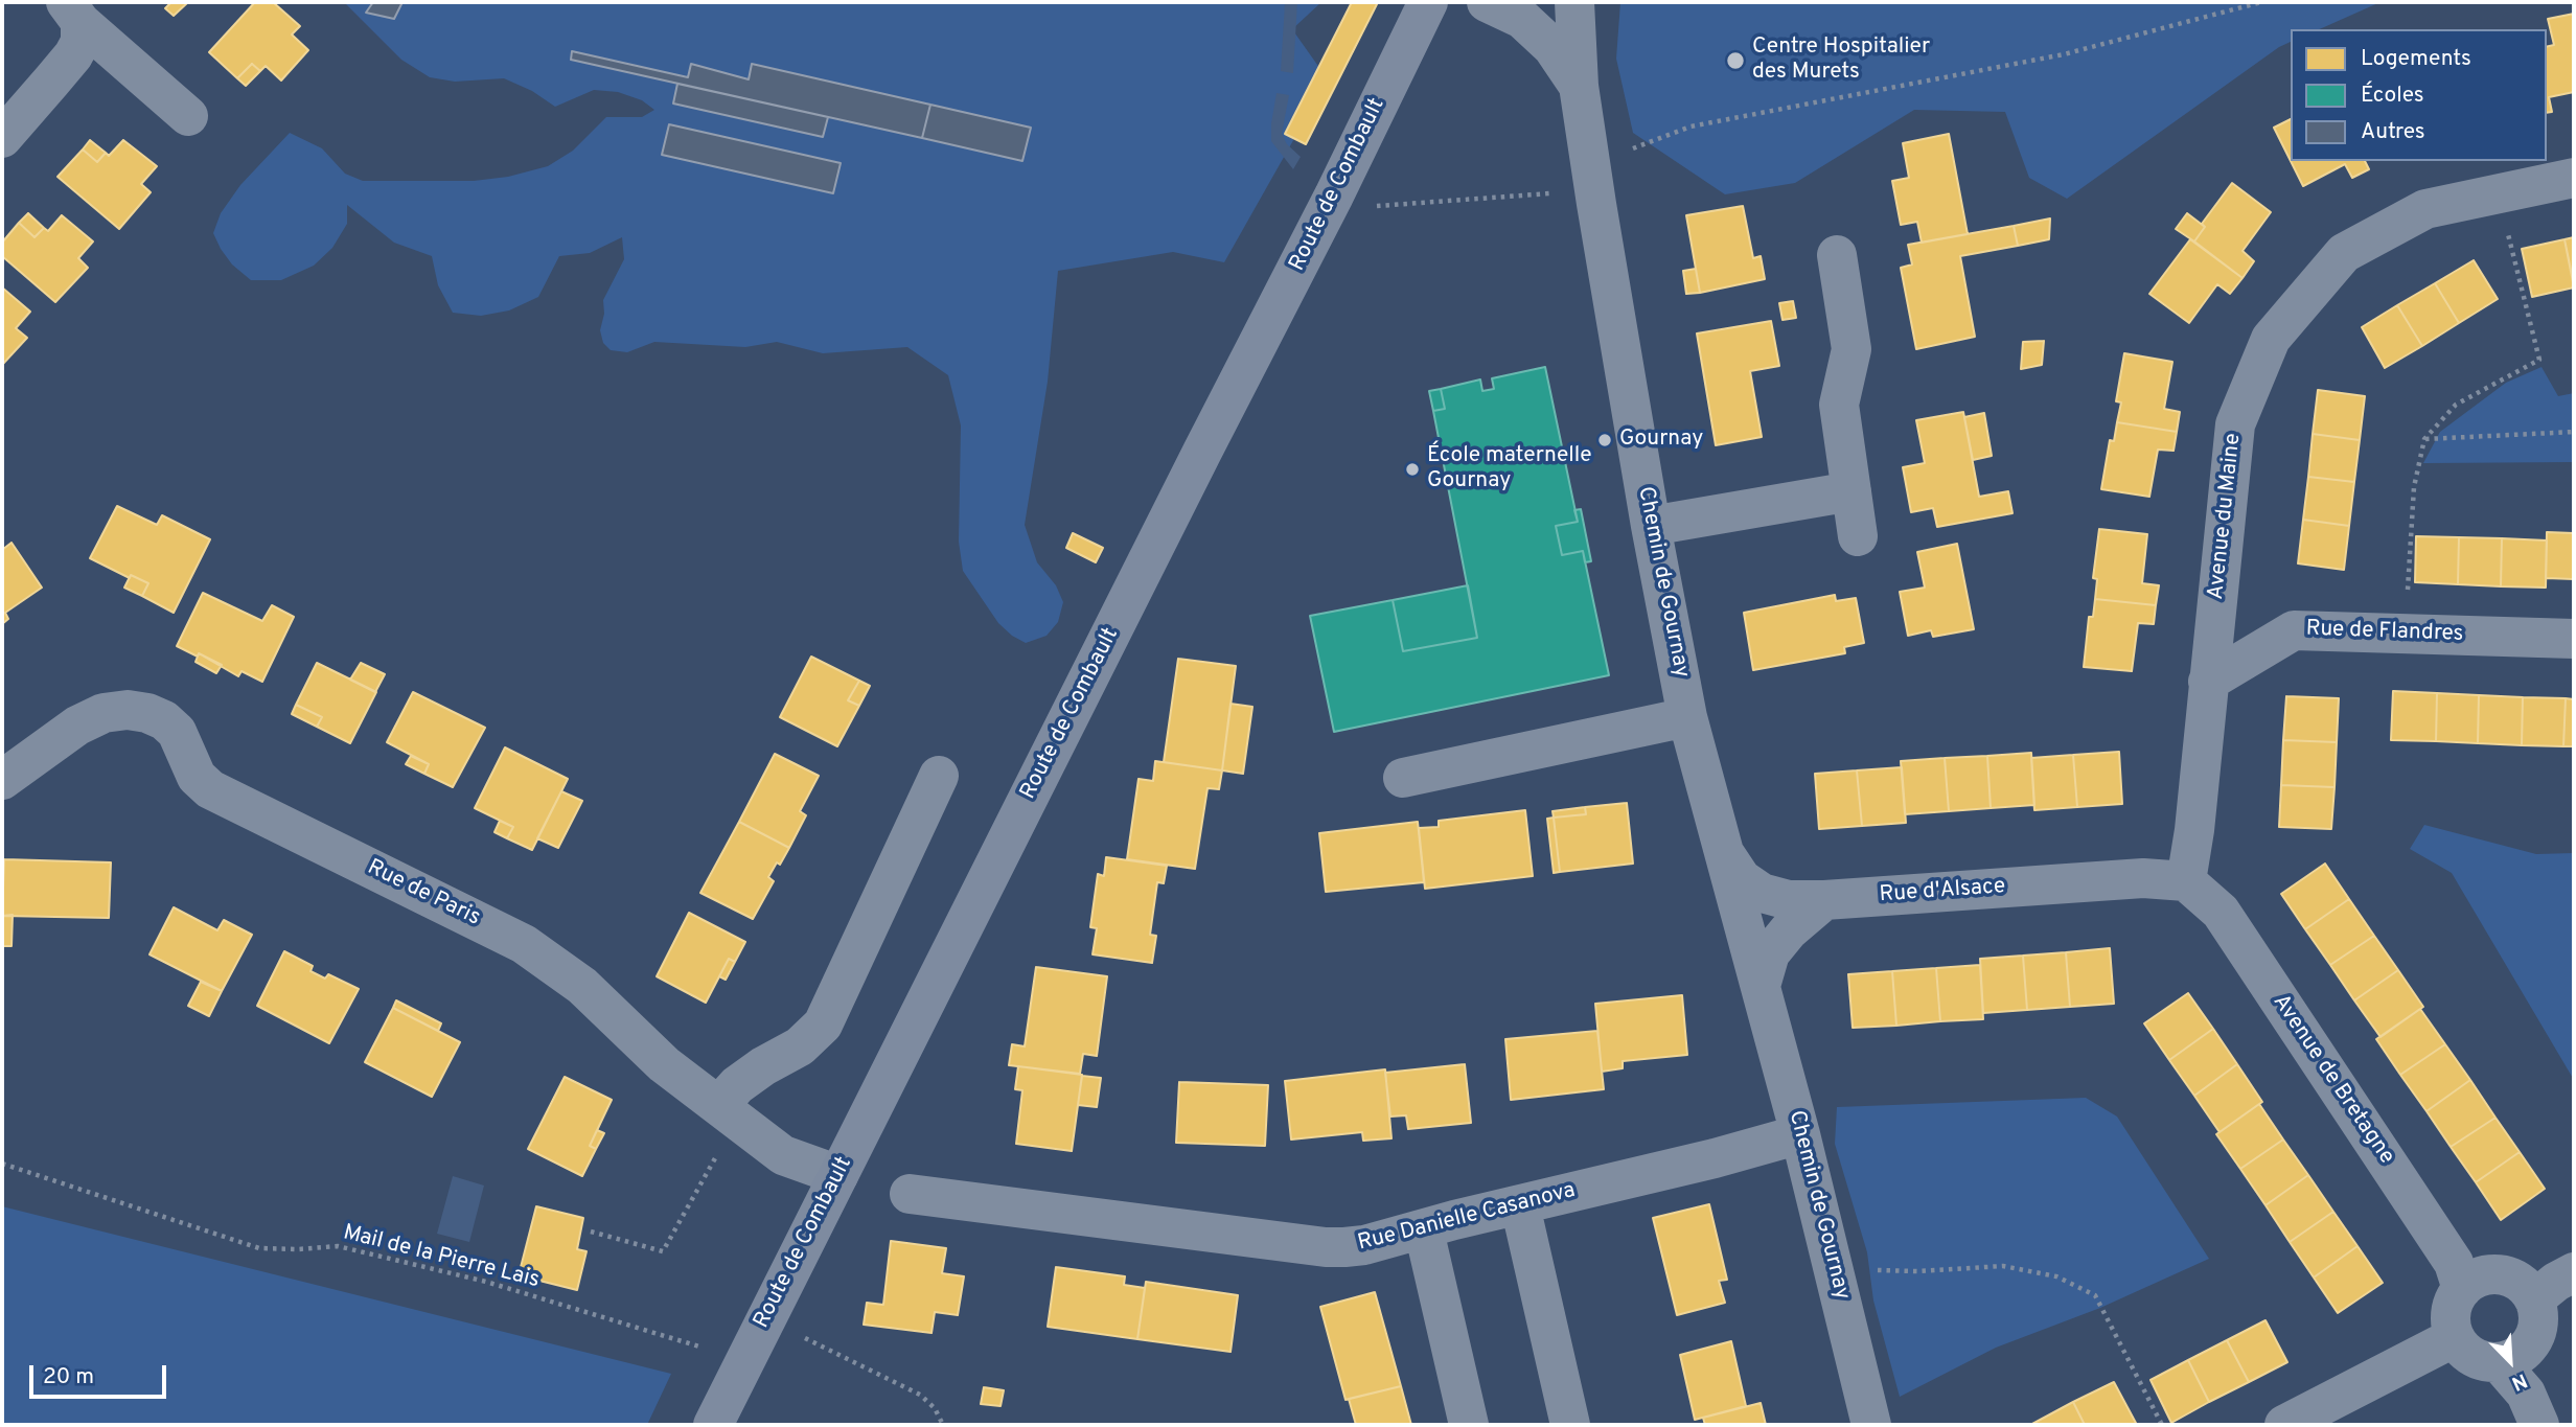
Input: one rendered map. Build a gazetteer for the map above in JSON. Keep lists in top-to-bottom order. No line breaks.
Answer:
{"streets":{"main road":["Route de Combault"],"street":["Avenue du Maine","Chemin de Gournay","Rue de Flandres","Rue d'Alsace","Rue de Paris","Avenue de Bretagne","Rue Danielle Casanova"],"path":["Mail de la Pierre Lais"]},"crossings":[["Route de Combault","Rue de Paris"],["Route de Combault","Mail de la Pierre Lais"],["Avenue du Maine","Rue de Flandres"],["Avenue du Maine","Rue d'Alsace"],["Avenue du Maine","Avenue de Bretagne"],["Chemin de Gournay","Rue d'Alsace"],["Chemin de Gournay","Rue Danielle Casanova"],["Rue d'Alsace","Avenue de Bretagne"]],"places":["Centre Hospitalier des Murets","Gournay","École maternelle Gournay"],"legend":["Logements","Écoles","Autres"],"scale_bar":"20 m","north":"bottom right"}
